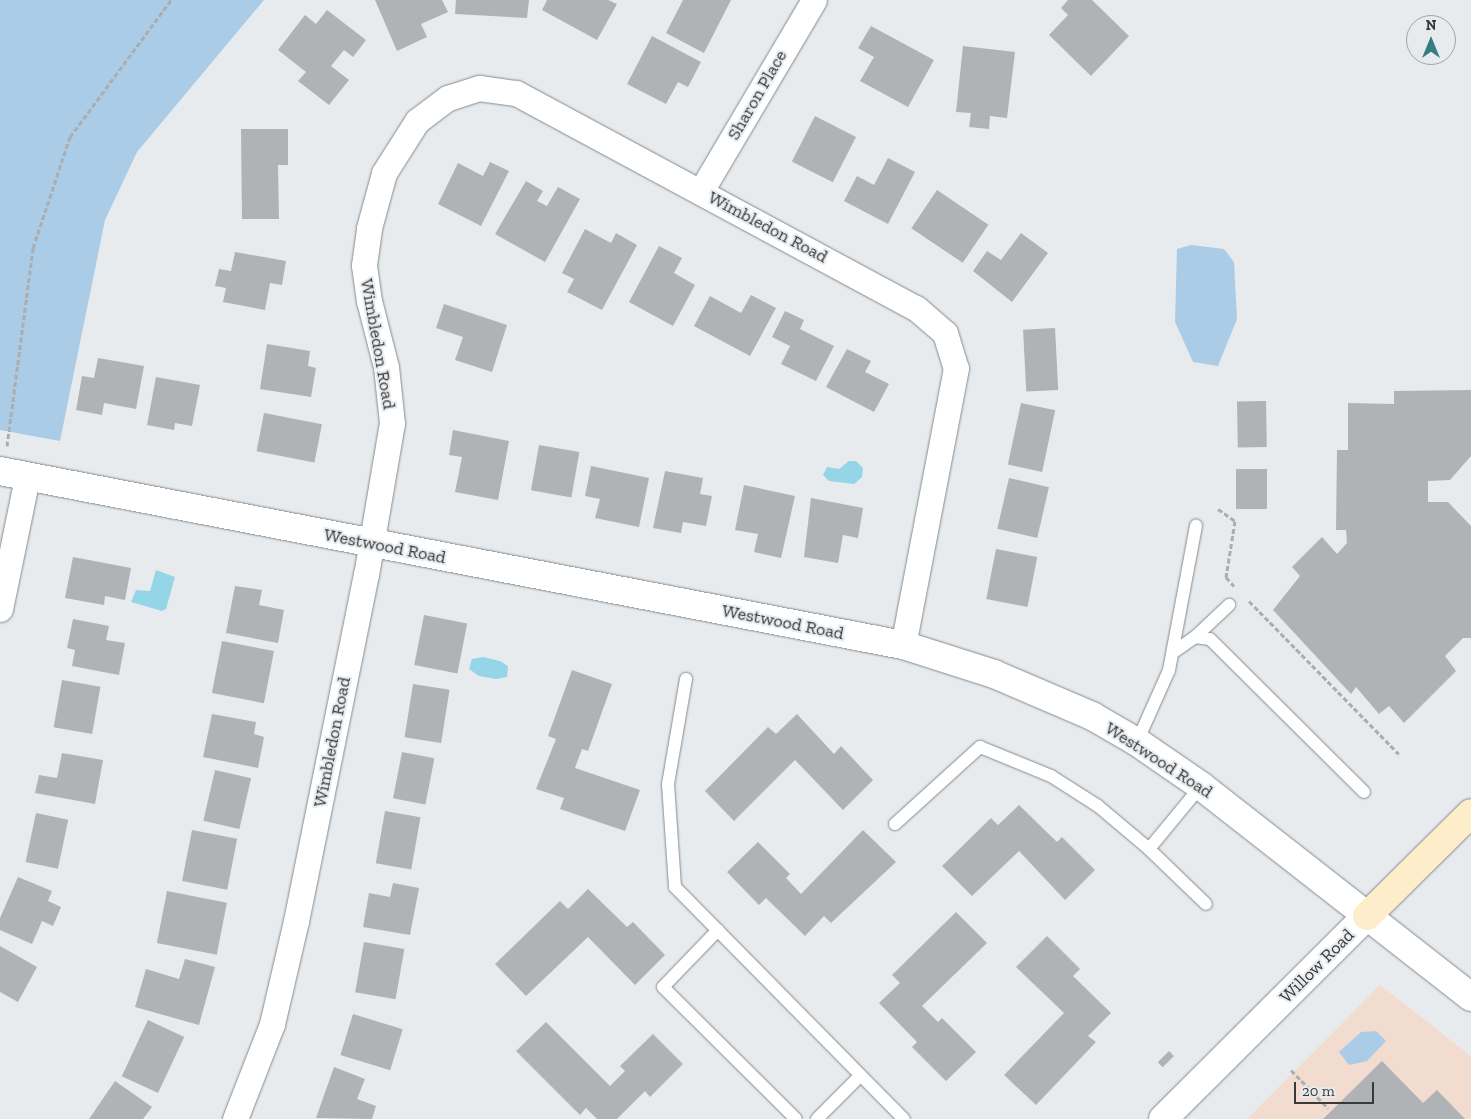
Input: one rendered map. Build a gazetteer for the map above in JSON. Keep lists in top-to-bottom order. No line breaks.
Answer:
{"streets":{"main road":["Willow Road"],"street":["Sharon Place","Wimbledon Road","Westwood Road"]},"crossings":[["Sharon Place","Wimbledon Road"],["Wimbledon Road","Westwood Road"],["Westwood Road","Willow Road"]],"scale_bar":"20 m","north":"top"}
